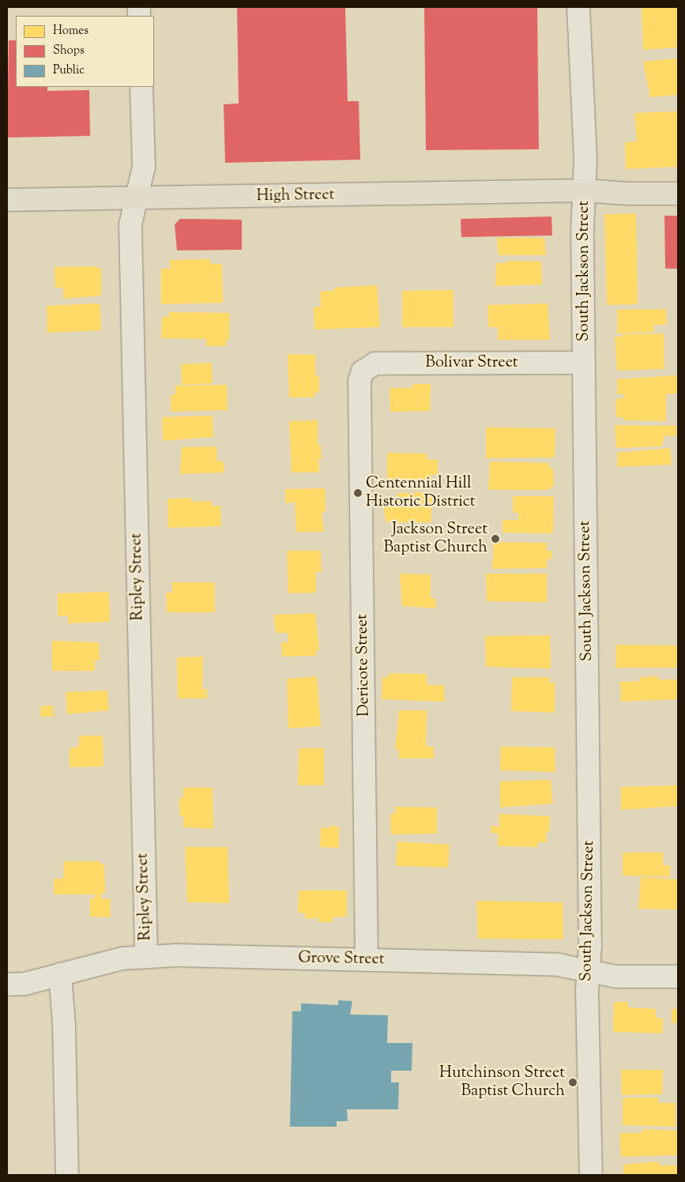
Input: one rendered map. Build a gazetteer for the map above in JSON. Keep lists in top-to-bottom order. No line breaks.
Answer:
{"streets":{"main road":["High Street"],"street":["South Jackson Street","Bolivar Street","Ripley Street","Dericote Street","Grove Street"]},"crossings":[["High Street","South Jackson Street"],["High Street","Ripley Street"],["South Jackson Street","Bolivar Street"],["South Jackson Street","Grove Street"],["Bolivar Street","Dericote Street"],["Ripley Street","Grove Street"],["Dericote Street","Grove Street"]],"places":["Centennial Hill Historic District","Jackson Street Baptist Church","Hutchinson Street Baptist Church"],"legend":["Homes","Shops","Public"]}
